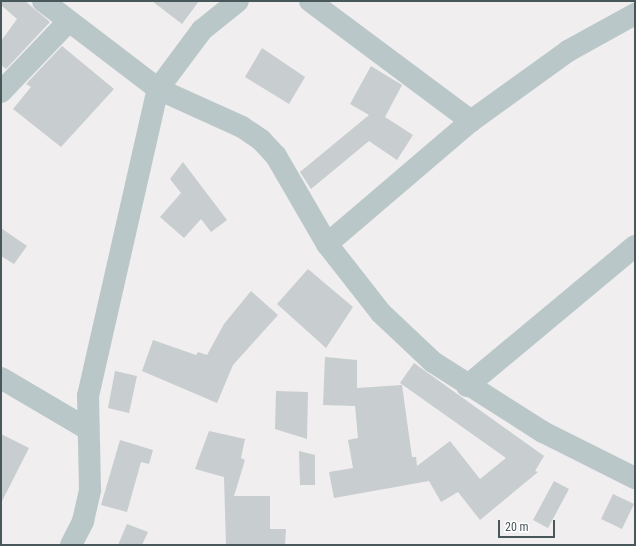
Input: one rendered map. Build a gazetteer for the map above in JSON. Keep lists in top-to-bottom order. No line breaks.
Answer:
{"scale_bar":"20 m"}
